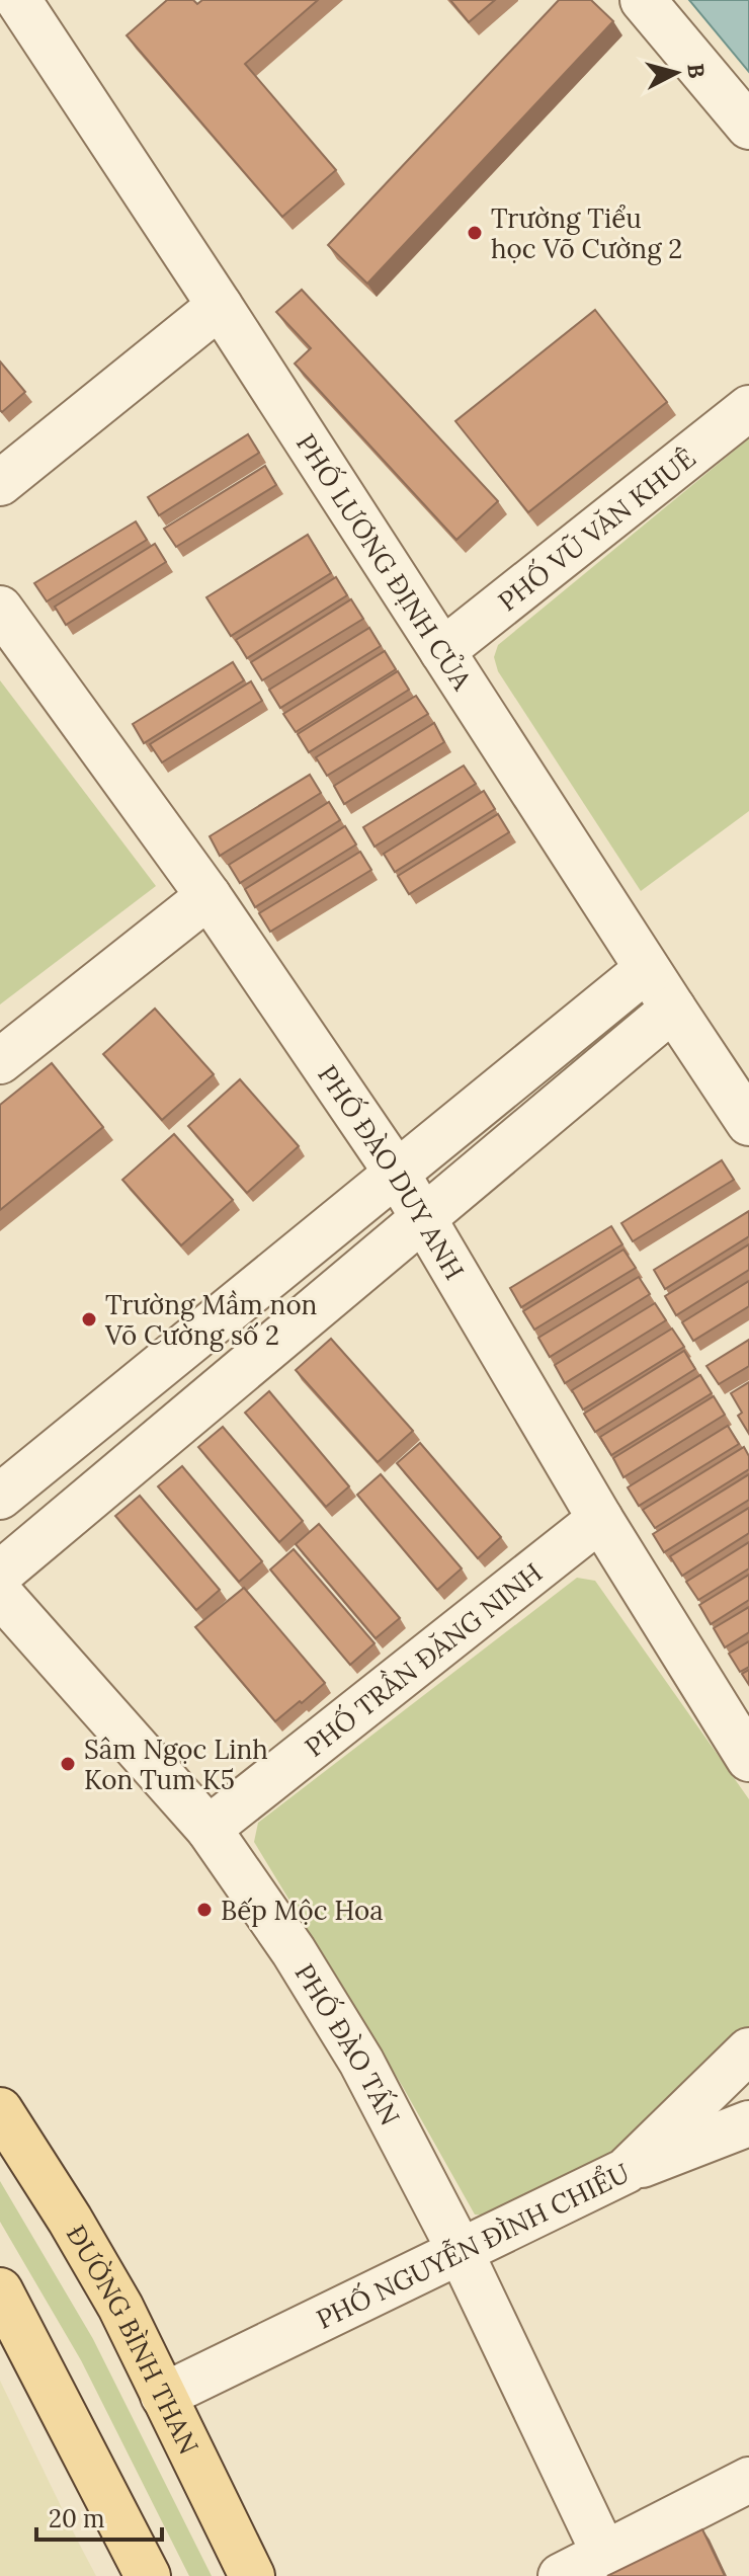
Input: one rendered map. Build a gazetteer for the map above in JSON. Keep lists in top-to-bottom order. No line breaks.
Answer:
{"streets":{"main road":["ĐƯỜNG BÌNH THAN"],"street":["PHỐ VŨ VĂN KHUÊ","PHỐ LƯƠNG ĐỊNH CỦA","PHỐ ĐÀO DUY ANH","PHỐ TRẦN ĐĂNG NINH","PHỐ ĐÀO TẤN","PHỐ NGUYỄN ĐÌNH CHIỂU"]},"crossings":[["PHỐ VŨ VĂN KHUÊ","PHỐ LƯƠNG ĐỊNH CỦA"],["PHỐ ĐÀO DUY ANH","PHỐ TRẦN ĐĂNG NINH"],["PHỐ TRẦN ĐĂNG NINH","PHỐ ĐÀO TẤN"],["PHỐ ĐÀO TẤN","PHỐ NGUYỄN ĐÌNH CHIỂU"],["PHỐ NGUYỄN ĐÌNH CHIỂU","ĐƯỜNG BÌNH THAN"]],"places":["Trường Tiểu học Võ Cường 2","Trường Mầm non Võ Cường số 2","Sâm Ngọc Linh Kon Tum K5","Bếp Mộc Hoa"],"scale_bar":"20 m","north":"right"}
